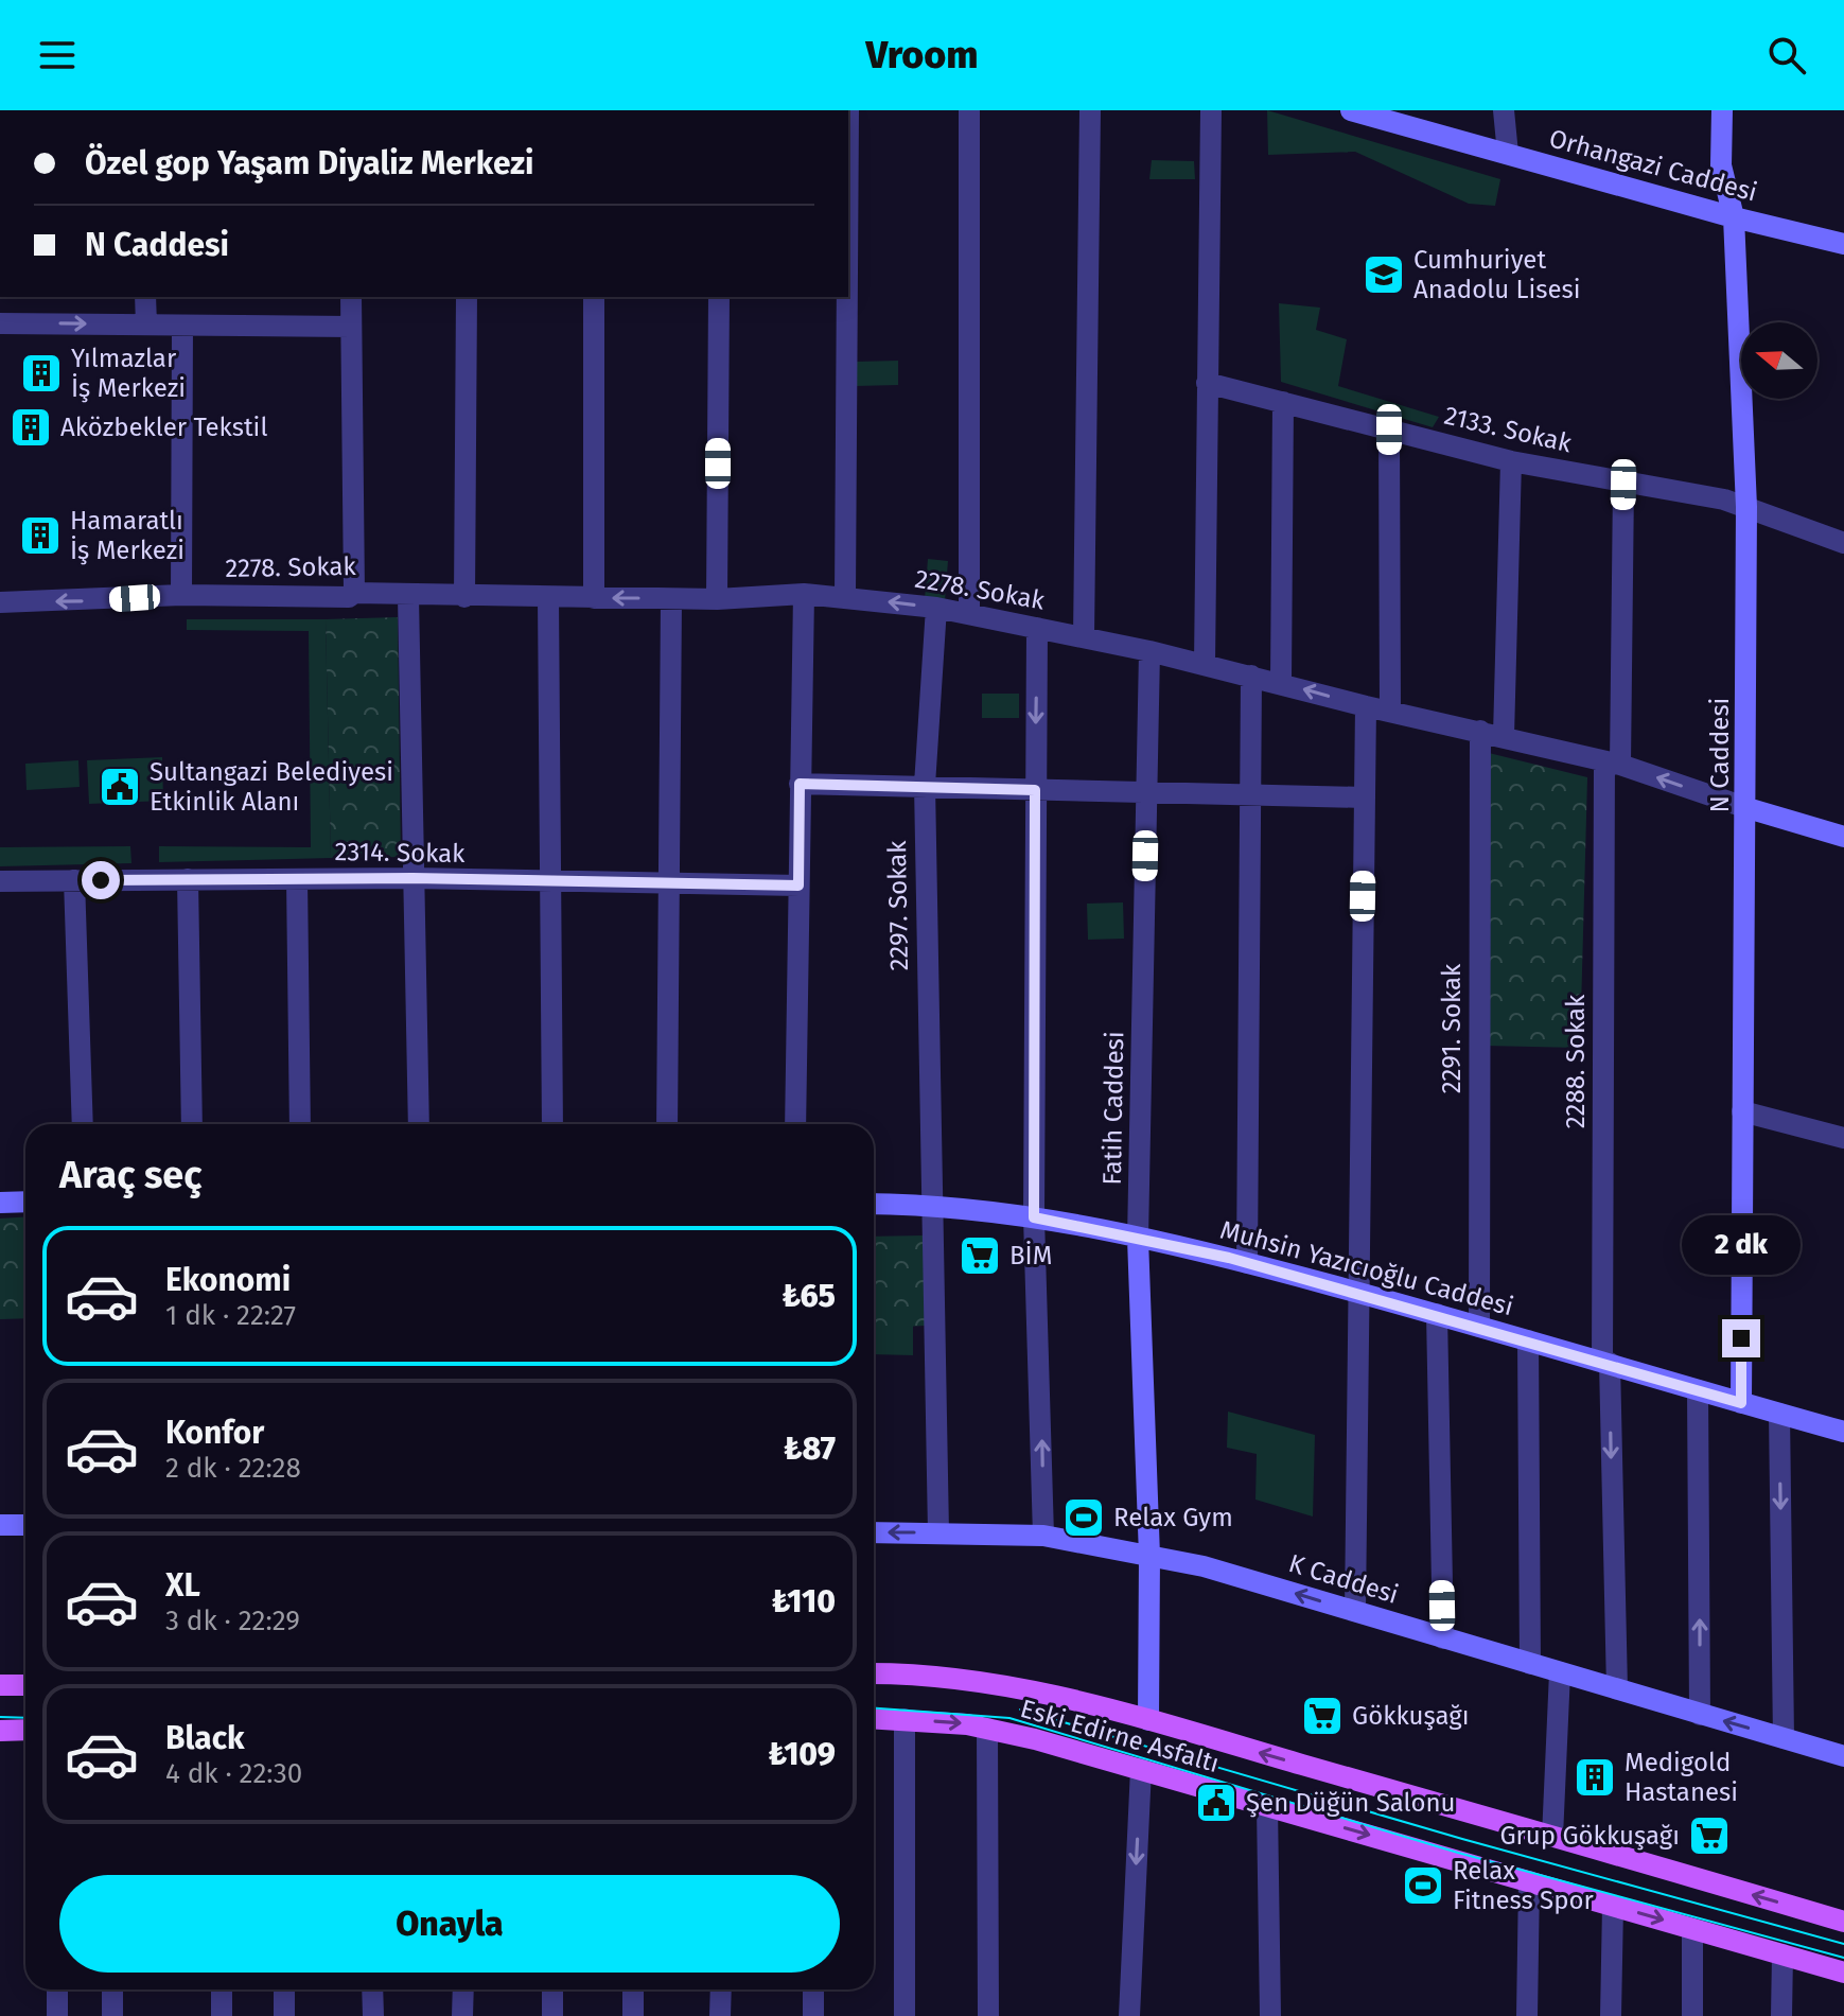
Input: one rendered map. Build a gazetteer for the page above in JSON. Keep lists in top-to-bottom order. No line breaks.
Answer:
{"streets":{"main road":["Eski Edirne Asfaltı"],"street":["Orhangazi Caddesi","2133. Sokak","2278. Sokak","N Caddesi","2314. Sokak","2297. Sokak","2291. Sokak","2288. Sokak","Fatih Caddesi","Muhsin Yazıcıoğlu Caddesi","K Caddesi"]},"crossings":[["Orhangazi Caddesi","N Caddesi"],["2133. Sokak","N Caddesi"],["2133. Sokak","2288. Sokak"],["2278. Sokak","N Caddesi"],["2278. Sokak","2297. Sokak"],["2278. Sokak","2291. Sokak"],["2278. Sokak","2288. Sokak"],["2278. Sokak","Fatih Caddesi"],["N Caddesi","Muhsin Yazıcıoğlu Caddesi"],["2297. Sokak","Muhsin Yazıcıoğlu Caddesi"],["2297. Sokak","K Caddesi"],["2291. Sokak","Muhsin Yazıcıoğlu Caddesi"],["2288. Sokak","Muhsin Yazıcıoğlu Caddesi"],["2288. Sokak","K Caddesi"],["Fatih Caddesi","Muhsin Yazıcıoğlu Caddesi"],["Fatih Caddesi","K Caddesi"],["Fatih Caddesi","Eski Edirne Asfaltı"]],"one_way":["K Caddesi"],"places":{"school or university":["Cumhuriyet Anadolu Lisesi"],"building":["Yılmazlar İş Merkezi","Aközbekler Tekstil","Hamaratlı İş Merkezi","Medigold Hastanesi"],"public building":["Sultangazi Belediyesi Etkinlik Alanı","Şen Düğün Salonu"],"supermarket":["BİM","Gökkuşağı","Grup Gökkuşağı"],"sports":["Relax Gym","Relax Fitness Spor"]},"north":"left","page":{"header":"Vroom","banner":["Özel gop Yaşam Diyaliz Merkezi","N Caddesi"],"heading":"Araç seç","bubble":"2 dk","list":[{"name":"Ekonomi","note":"1 dk · 22:27","value":"₺65"},{"name":"Konfor","note":"2 dk · 22:28","value":"₺87"},{"name":"XL","note":"3 dk · 22:29","value":"₺110"},{"name":"Black","note":"4 dk · 22:30","value":"₺109"}],"buttons":"Onayla"}}
